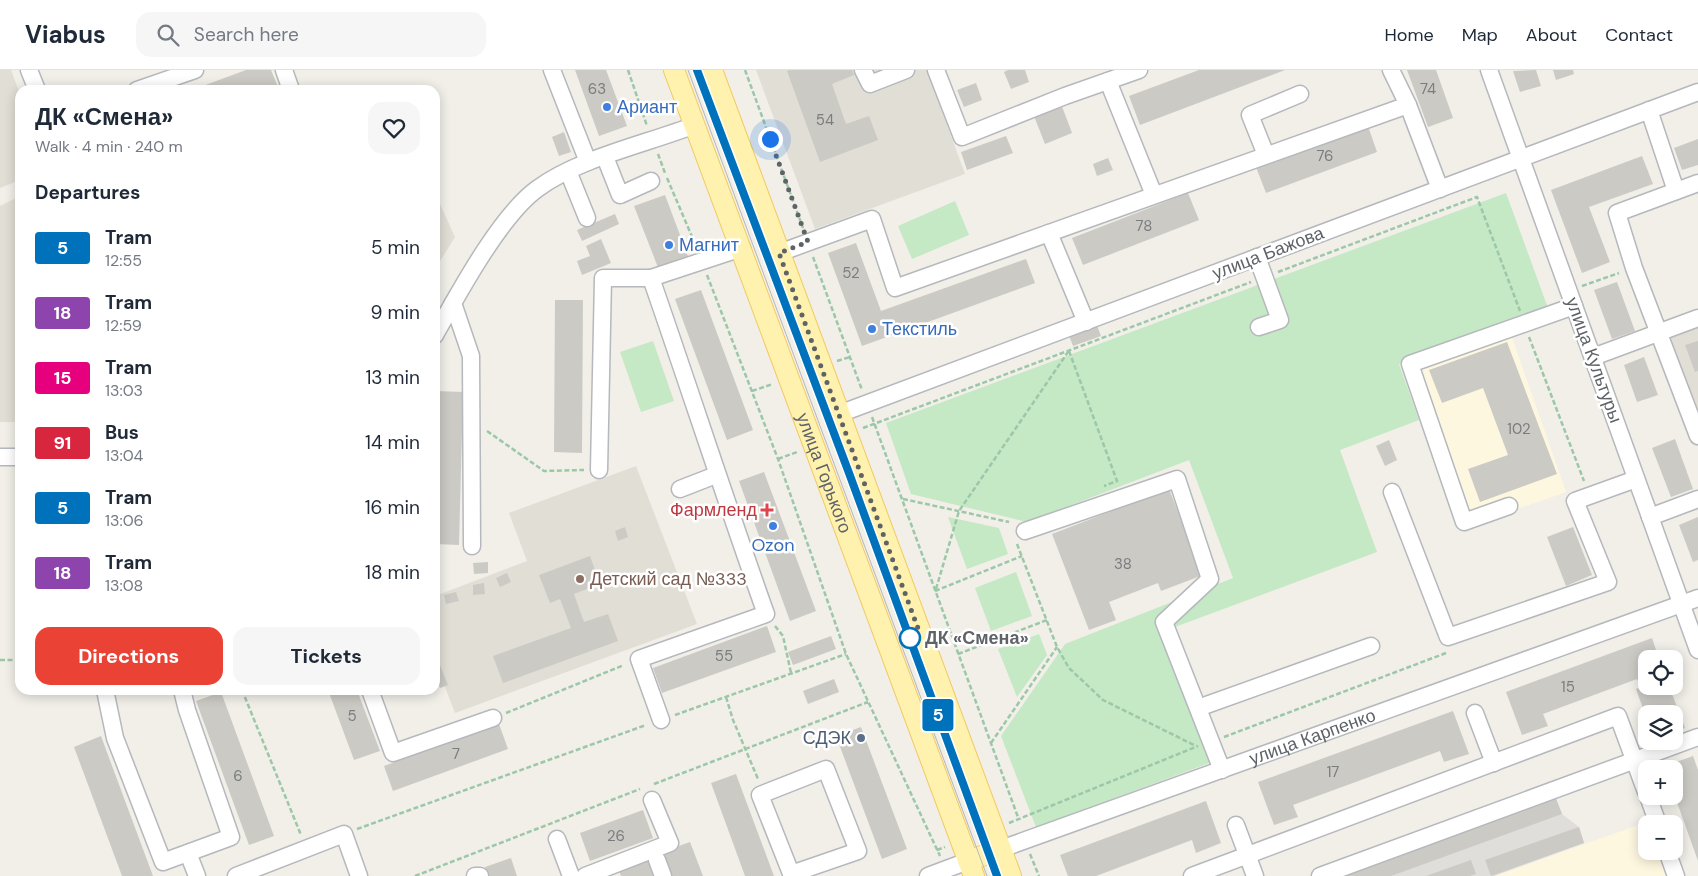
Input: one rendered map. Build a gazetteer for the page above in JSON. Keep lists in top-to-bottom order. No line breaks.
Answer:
{"streets":{"main road":["улица Горького","улица Карпенко"],"street":["улица Бажова","улица Культуры"]},"crossings":[["улица Бажова","улица Культуры"],["улица Бажова","улица Горького"],["улица Культуры","улица Карпенко"],["улица Горького","улица Карпенко"]],"places":{"other":["Ариант","Магнит","Текстиль","Ozon","Детский сад №333","ДК «Смена»","СДЭК"],"health":["Фармленд"]},"lines":["tram line 5"],"house_numbers":["63","74","54","76","78","52","102","38","55","15","5","7","17","6","26"],"page":{"header":"Viabus","search":"Search here","nav":["Home","Map","About","Contact"],"on_map":"5","heading":[["ДК «Смена»","Walk · 4 min · 240 m"],"Departures"],"list":[{"mark":"5","name":"Tram","note":"12:55","value":"5 min"},{"mark":"18","name":"Tram","note":"12:59","value":"9 min"},{"mark":"15","name":"Tram","note":"13:03","value":"13 min"},{"mark":"91","name":"Bus","note":"13:04","value":"14 min"},{"mark":"5","name":"Tram","note":"13:06","value":"16 min"},{"mark":"18","name":"Tram","note":"13:08","value":"18 min"}],"buttons":["Directions","Tickets"],"map_buttons":["+","−"]}}
